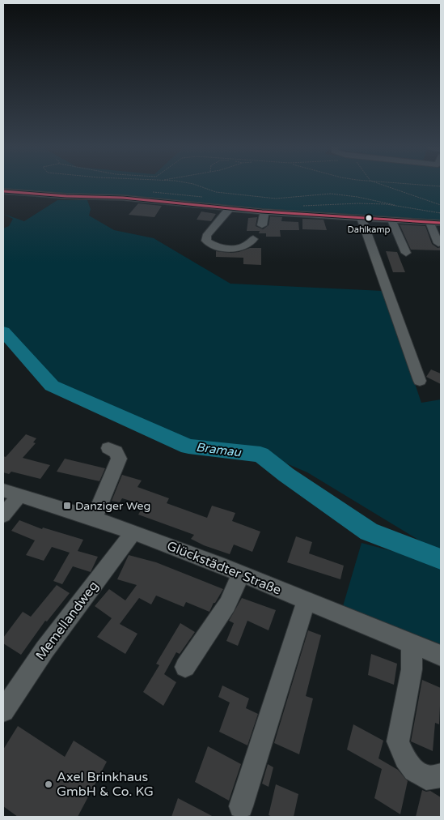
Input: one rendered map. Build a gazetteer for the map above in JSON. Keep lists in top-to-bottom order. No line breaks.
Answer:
{"streets":{"street":["Glückstädter Straße","Memellandweg"]},"crossings":[["Glückstädter Straße","Memellandweg"]],"water":["Bramau"],"places":{"other":["Dahlkamp","Axel Brinkhaus GmbH & Co. KG"],"transit":["Danziger Weg"]}}
